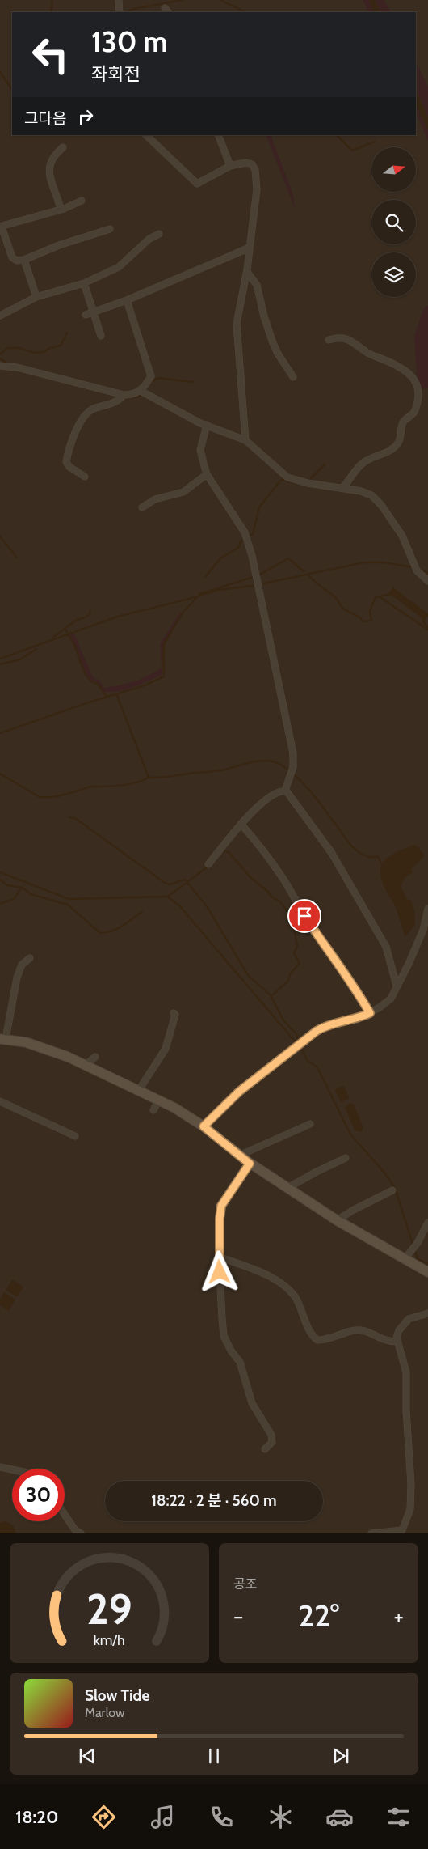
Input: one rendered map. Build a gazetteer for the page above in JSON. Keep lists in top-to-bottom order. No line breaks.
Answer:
{"north":"right","page":{"turn":["130 m","좌회전"],"then":"그다음","limit":"30","trip":"18:22 · 2 분 · 560 m","tile":"공조","heat":["−","22°","+"],"song":["Slow Tide","Marlow"],"tabs":"18:20","gauge":["29","km/h"]}}
